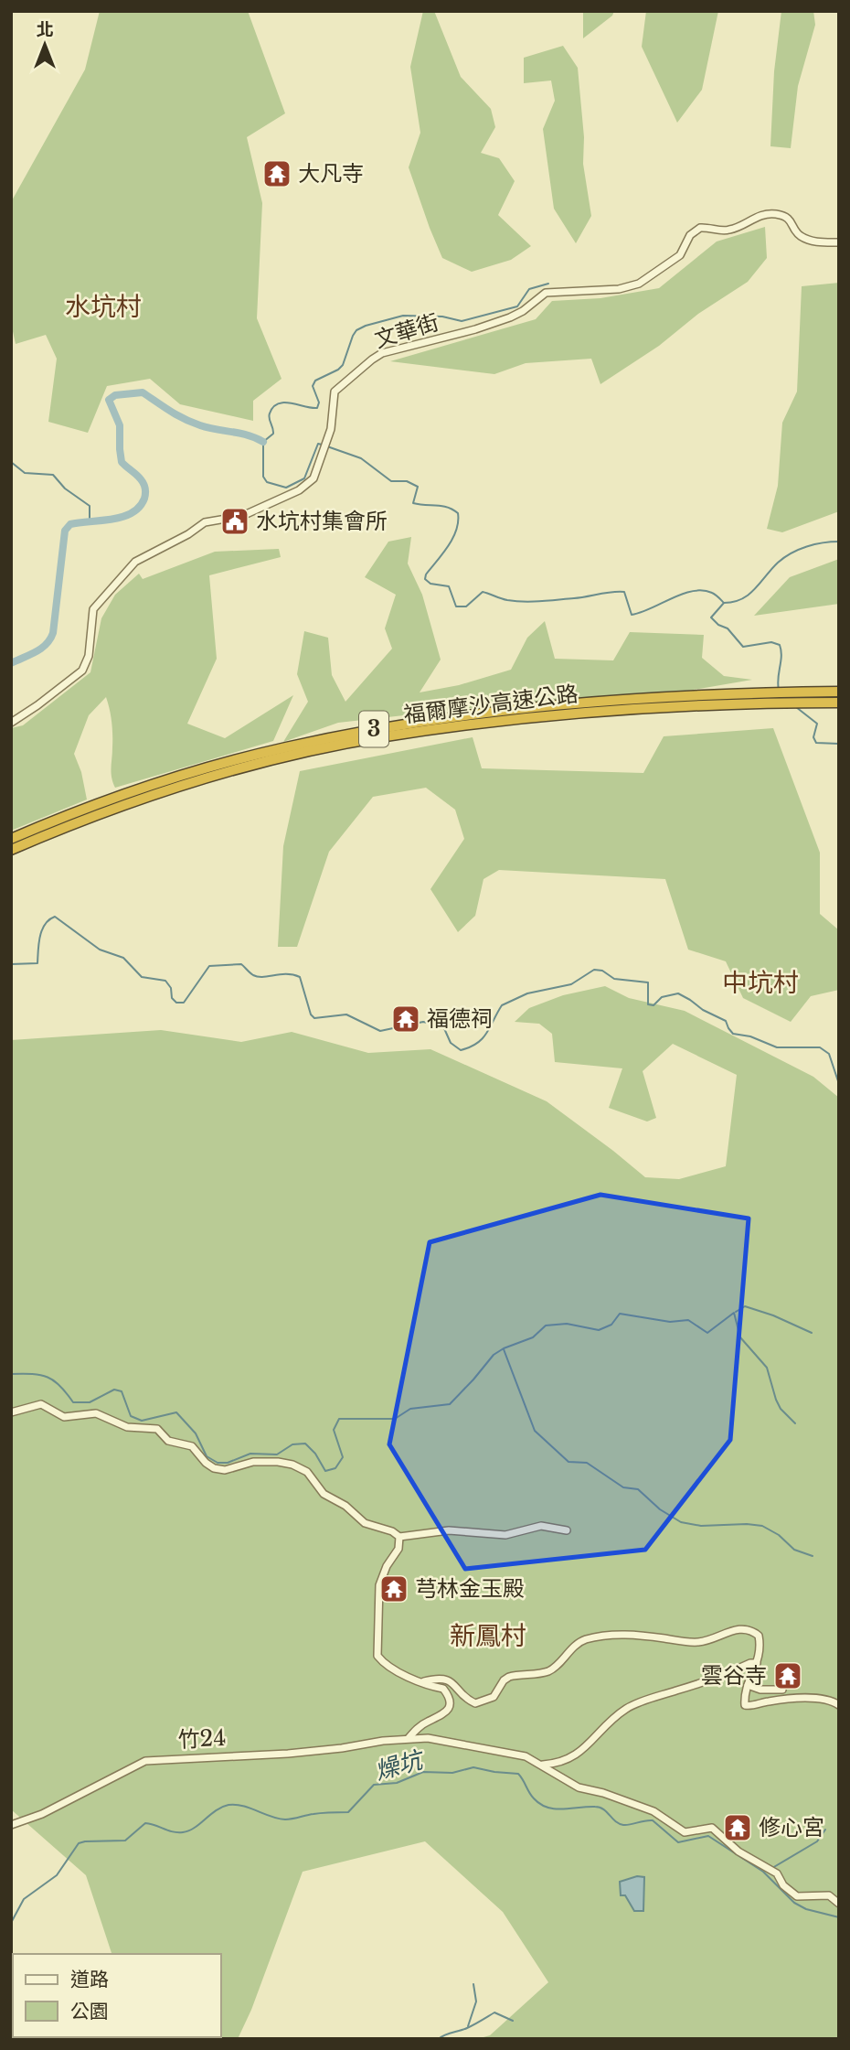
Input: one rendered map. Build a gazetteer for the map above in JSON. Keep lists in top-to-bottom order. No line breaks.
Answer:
{"streets":{"highway":["福爾摩沙高速公路","3"],"street":["文華街","竹24"]},"districts":["水坑村","中坑村","新鳳村"],"water":["燥坑"],"places":{"temple":["大凡寺","福德祠","芎林金玉殿","雲谷寺","修心宮"],"public building":["水坑村集會所"]},"legend":["道路","公園"],"north":"top"}
